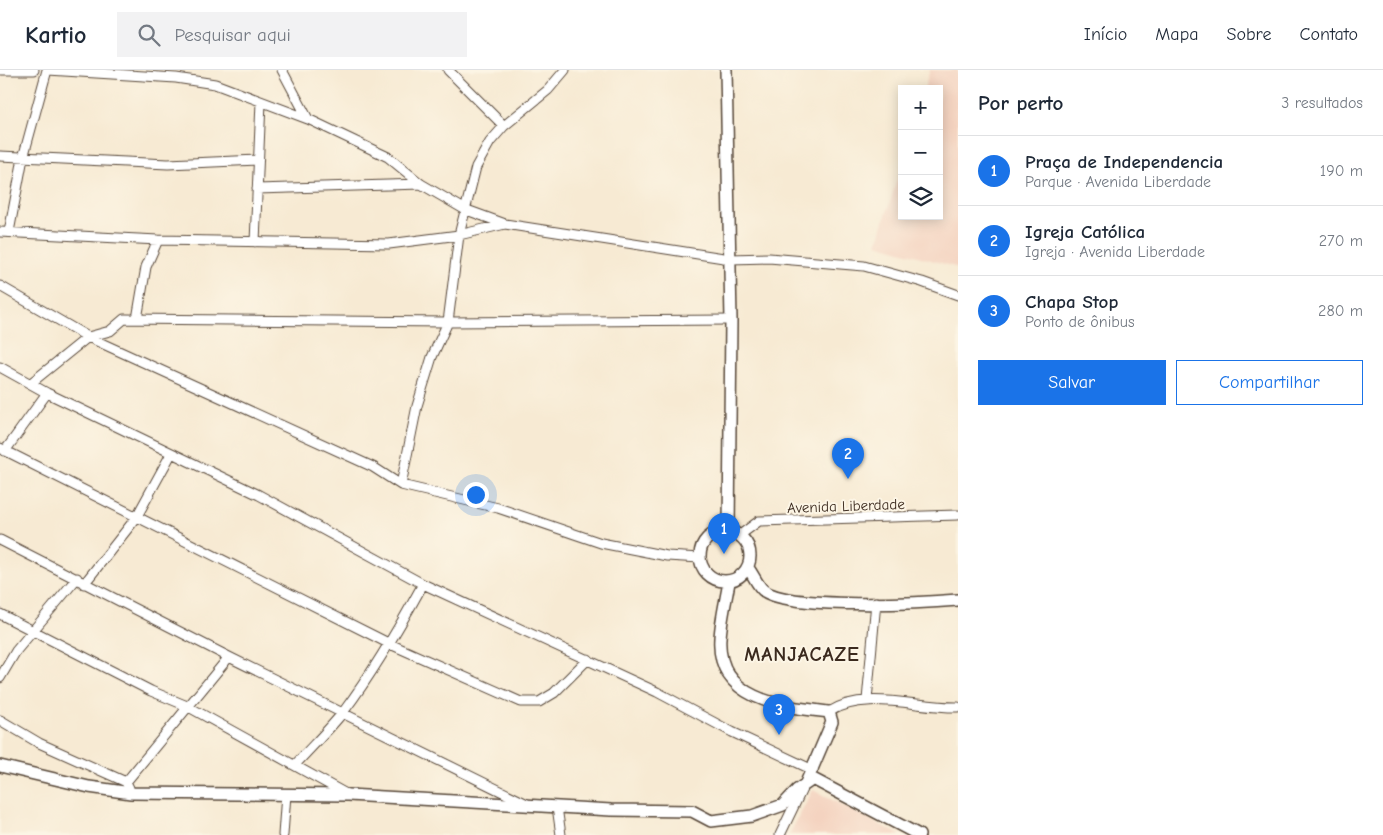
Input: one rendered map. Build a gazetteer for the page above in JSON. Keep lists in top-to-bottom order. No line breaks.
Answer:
{"streets":{"street":["Avenida Liberdade"]},"districts":["MANJACAZE"],"page":{"header":"Kartio","search":"Pesquisar aqui","nav":["Início","Mapa","Sobre","Contato"],"heading":["Por perto","3 resultados"],"map_buttons":["+","−"],"list":[{"mark":"1","name":"Praça de Independencia","note":"Parque · Avenida Liberdade","value":"190 m"},{"mark":"2","name":"Igreja Católica","note":"Igreja · Avenida Liberdade","value":"270 m"},{"mark":"3","name":"Chapa Stop","note":"Ponto de ônibus","value":"280 m"}],"buttons":["Salvar","Compartilhar"],"pins":["2","1","3"]}}
